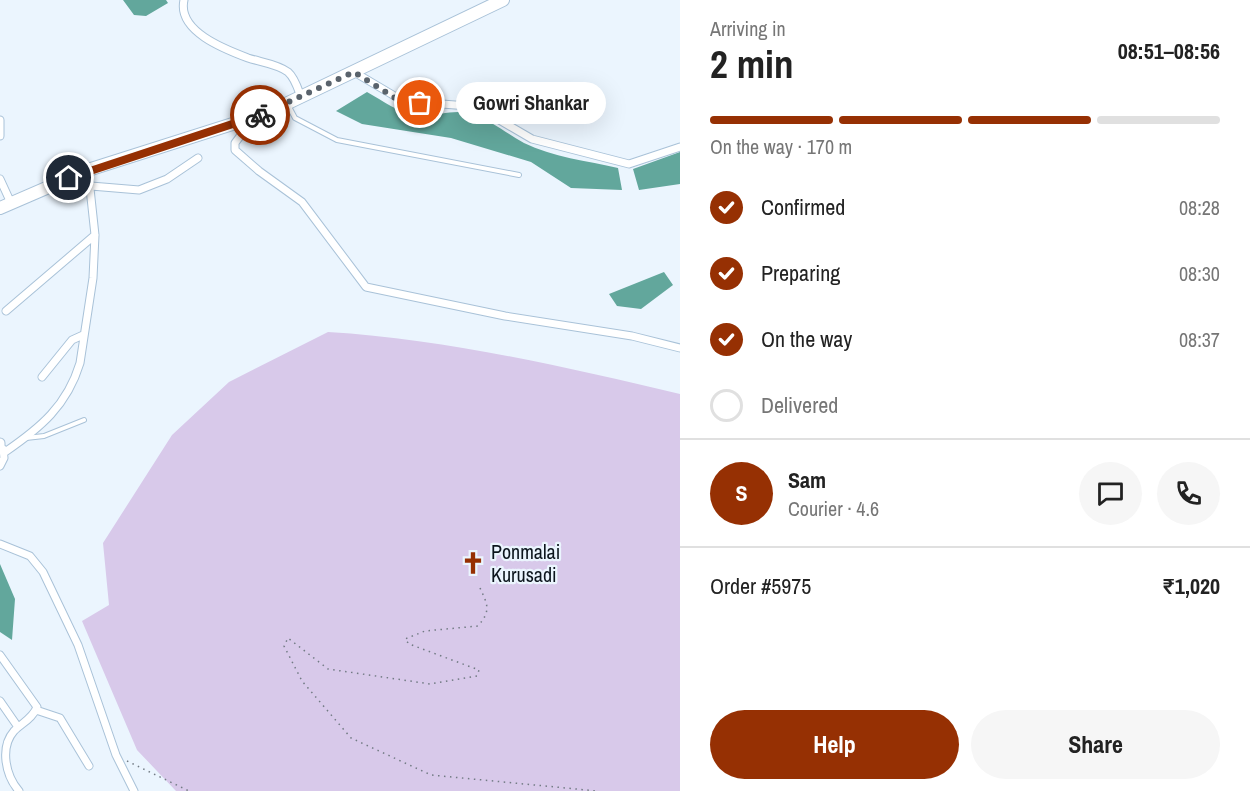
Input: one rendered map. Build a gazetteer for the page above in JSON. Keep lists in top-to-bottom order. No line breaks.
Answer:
{"places":{"other":["Gowri Shankar"],"church":["Ponmalai Kurusadi"]},"page":{"heading":["2 min","Arriving in","08:51–08:56"],"panel":["Sam","Courier · 4.6","Order #5975","₹1,020"],"bubble":"Gowri Shankar","bar":"On the way · 170 m","list":[["Confirmed","08:28"],["Preparing","08:30"],["On the way","08:37"],"Delivered"],"round":"S","buttons":["Help","Share"]}}
